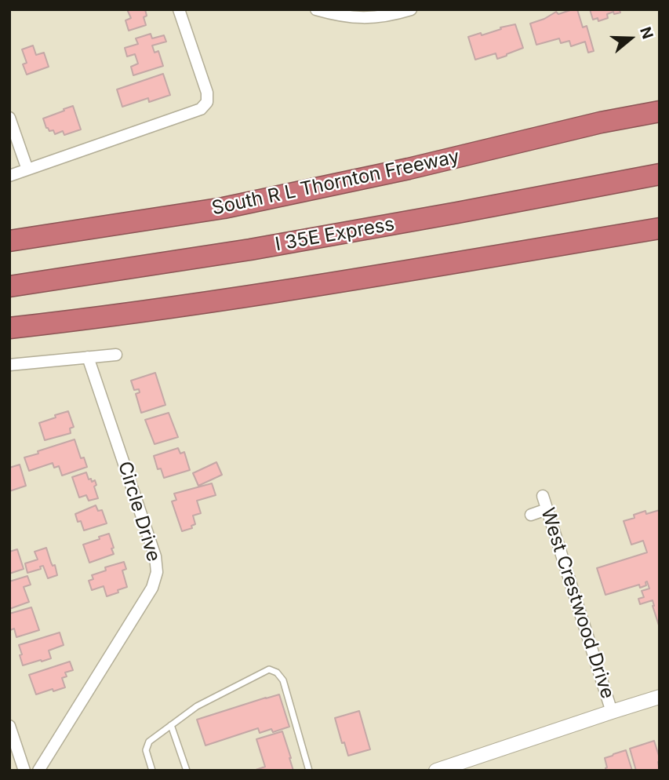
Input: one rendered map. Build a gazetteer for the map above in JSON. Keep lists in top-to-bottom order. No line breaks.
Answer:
{"streets":{"highway":["South R L Thornton Freeway","I 35E Express"],"street":["Circle Drive","West Crestwood Drive"]},"north":"right"}
